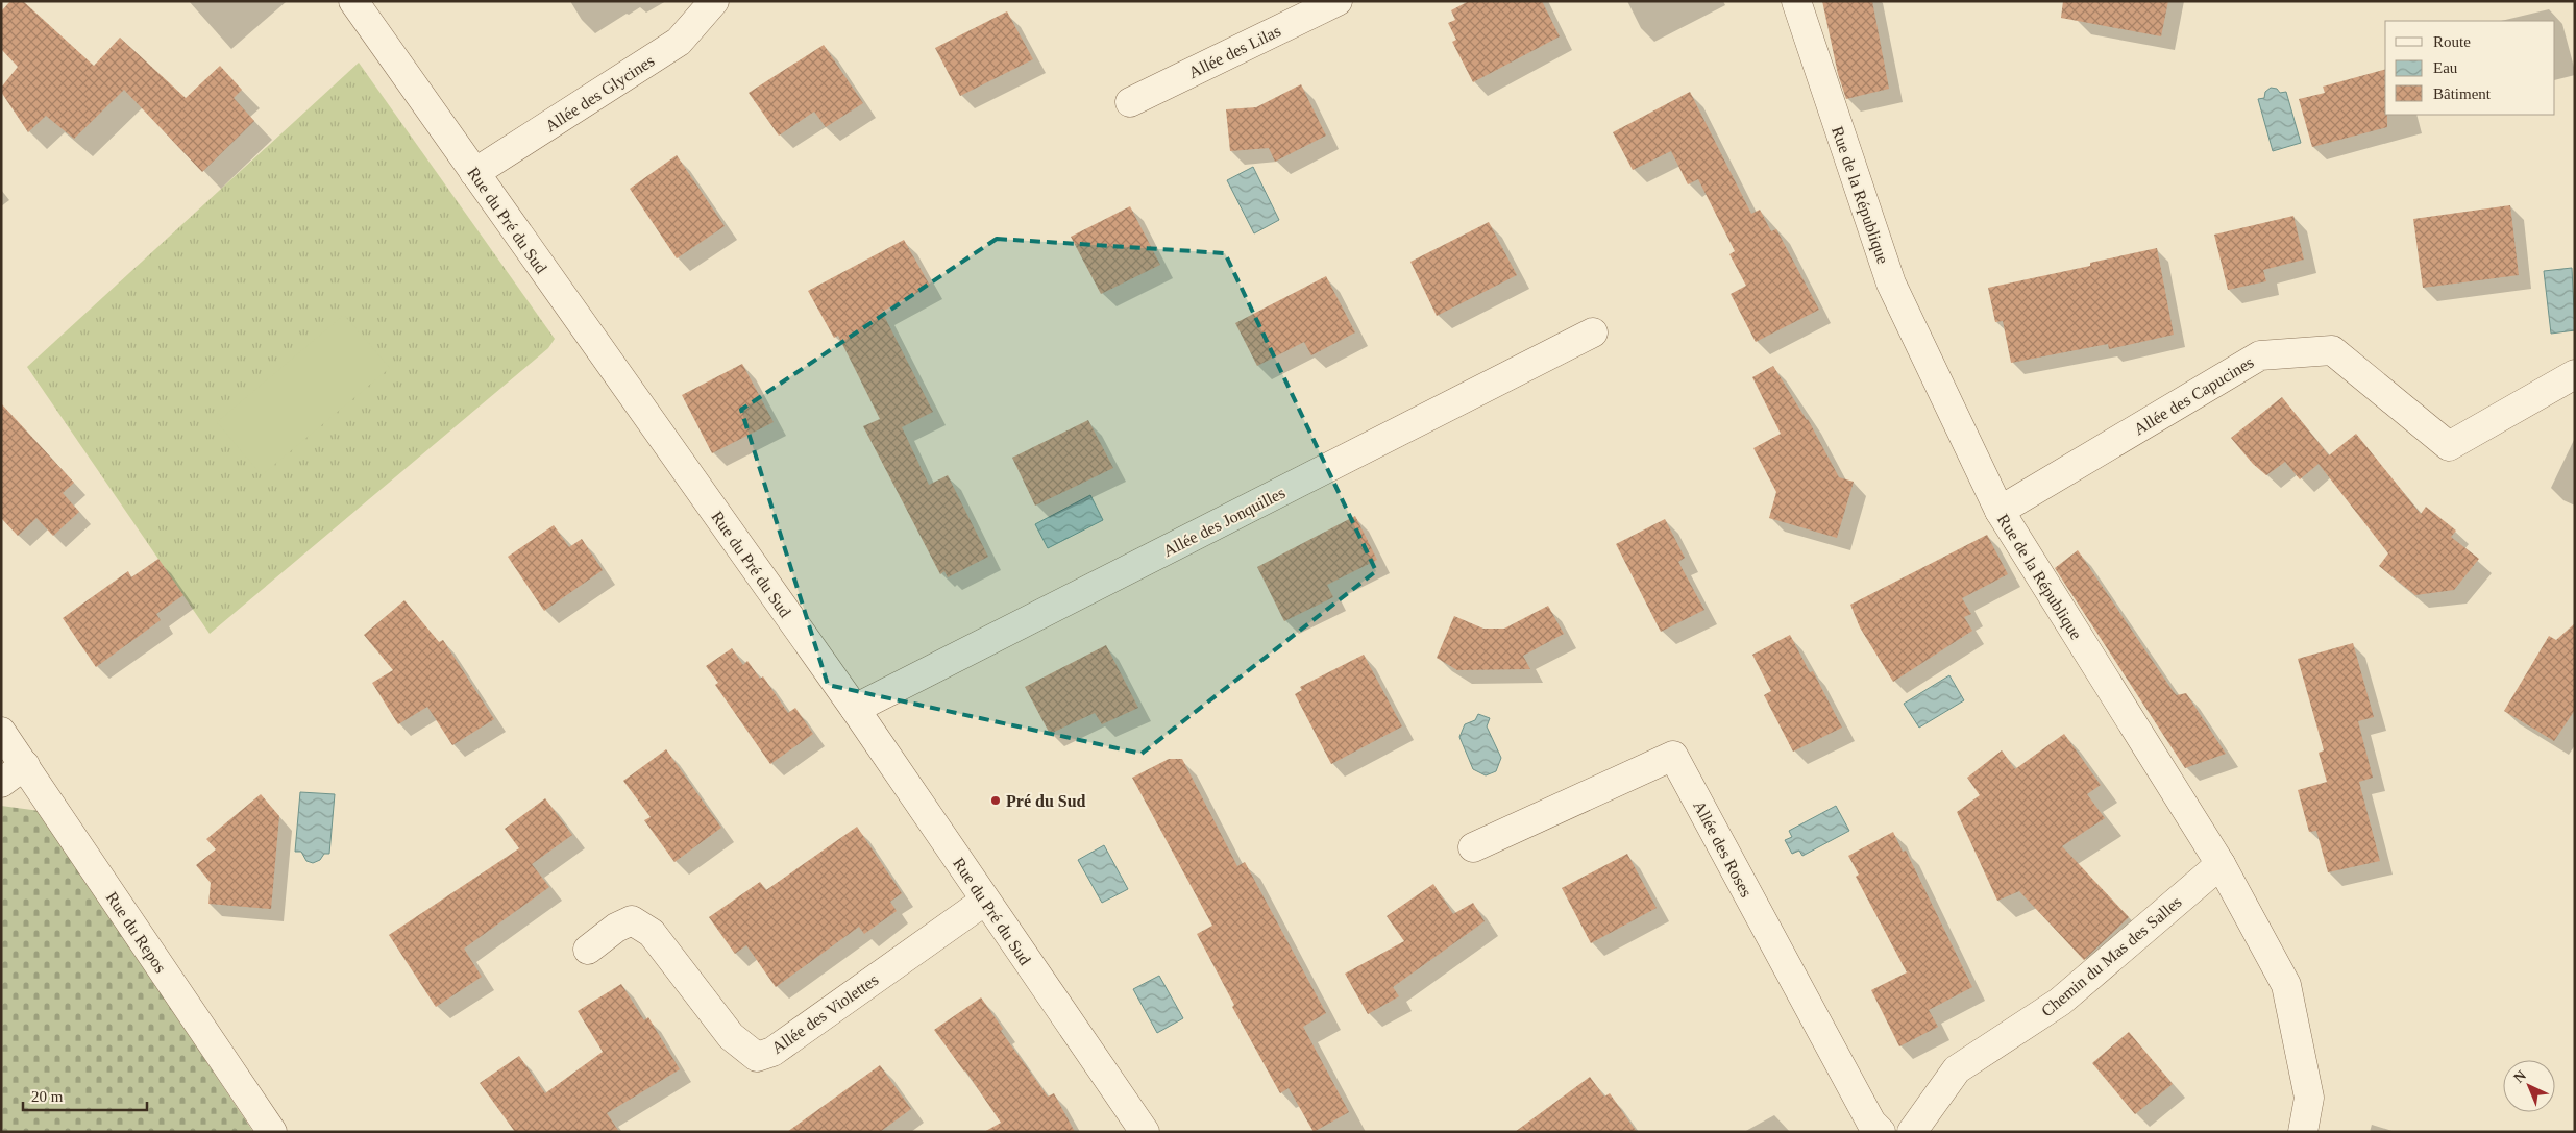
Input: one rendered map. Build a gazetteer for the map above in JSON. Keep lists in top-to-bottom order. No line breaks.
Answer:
{"streets":{"street":["Allée des Lilas","Allée des Glycines","Rue de la République","Rue du Pré du Sud","Allée des Capucines","Allée des Jonquilles","Allée des Roses","Rue du Repos","Chemin du Mas des Salles","Allée des Violettes"]},"crossings":[["Allée des Glycines","Rue du Pré du Sud"],["Rue de la République","Allée des Capucines"],["Rue de la République","Chemin du Mas des Salles"],["Rue du Pré du Sud","Allée des Jonquilles"],["Rue du Pré du Sud","Allée des Violettes"]],"places":["Pré du Sud"],"legend":["Route","Eau","Bâtiment"],"scale_bar":"20 m","north":"top left"}
